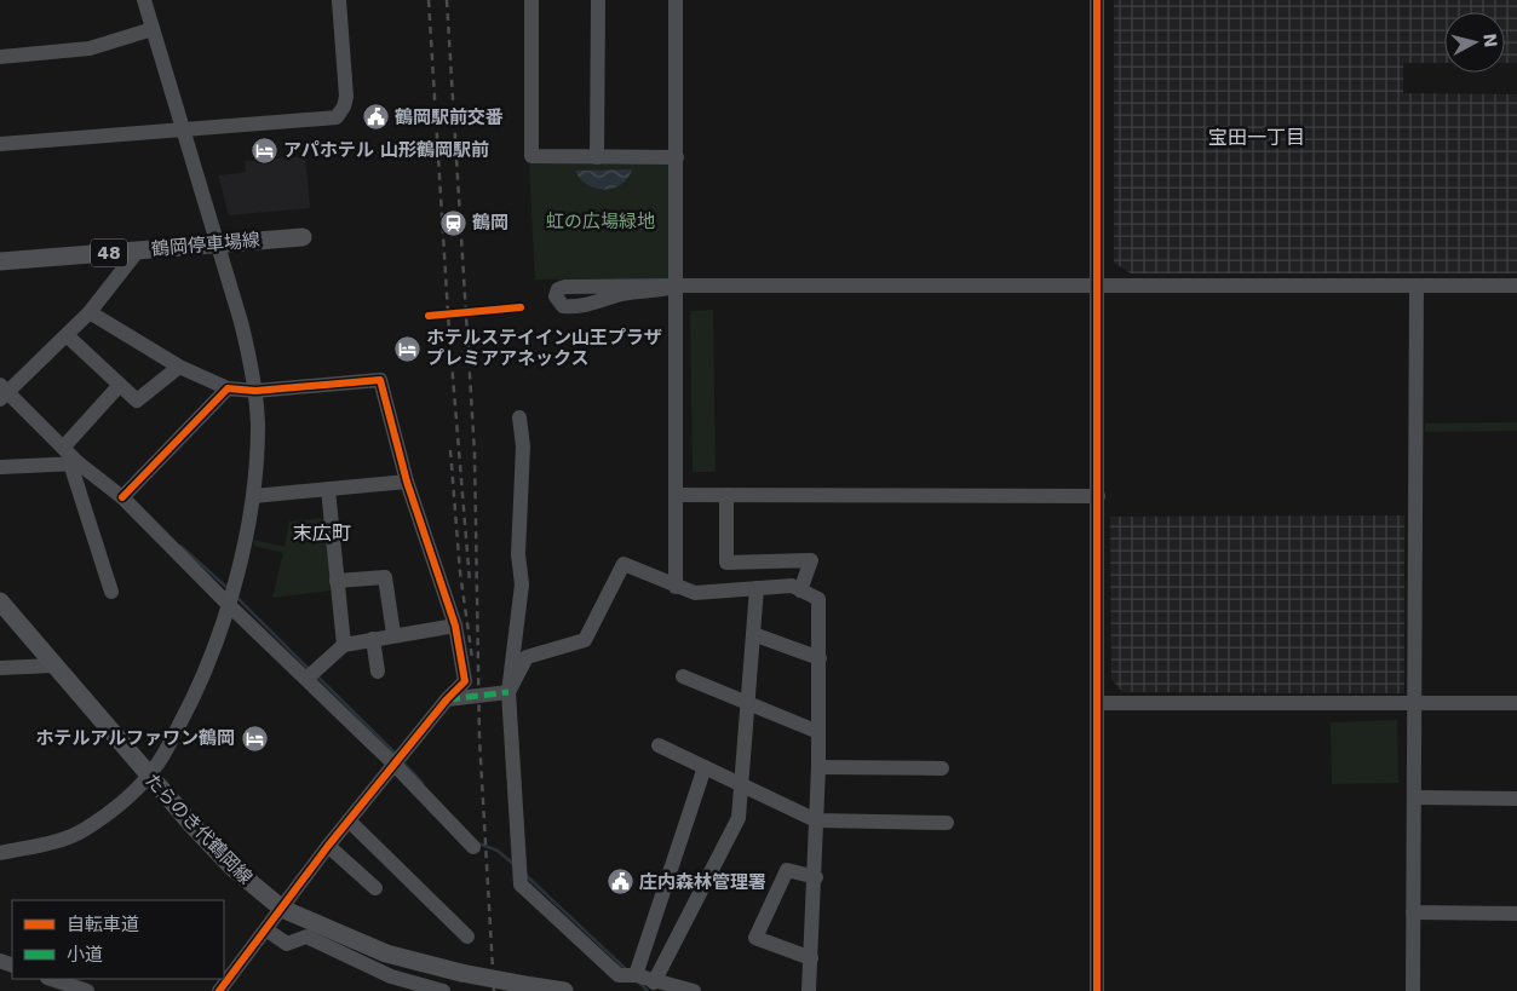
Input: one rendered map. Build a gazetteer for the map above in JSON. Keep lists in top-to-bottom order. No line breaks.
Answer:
{"streets":{"main road":["鶴岡停車場線","48","たらのき代鶴岡線"]},"districts":["宝田一丁目","末広町"],"parks":["虹の広場緑地"],"places":{"public building":["鶴岡駅前交番","庄内森林管理署"],"hotel":["アパホテル 山形鶴岡駅前","ホテルステイイン山王プラザ プレミアアネックス","ホテルアルファワン鶴岡"],"station":["鶴岡"]},"legend":["自転車道","小道"],"north":"right"}
